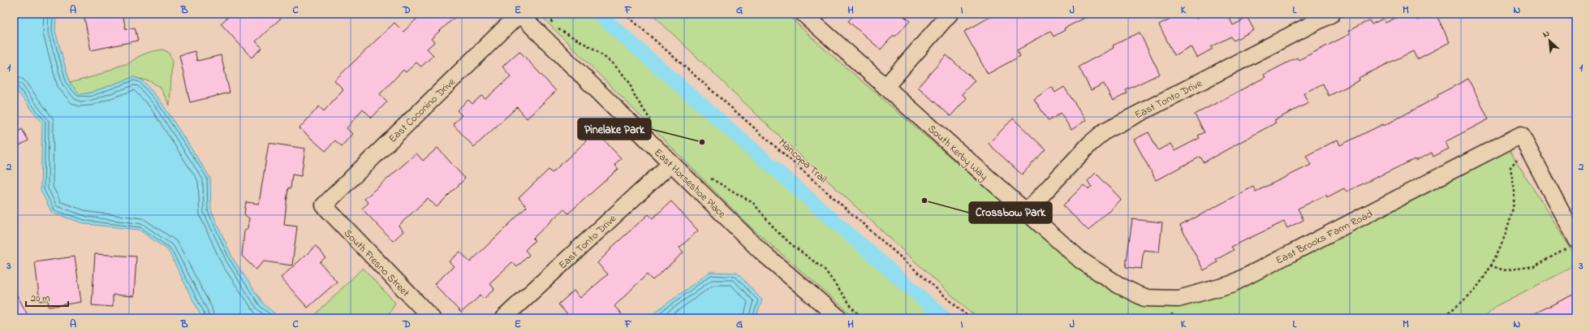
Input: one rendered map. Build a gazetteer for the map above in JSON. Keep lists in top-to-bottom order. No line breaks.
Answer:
{"streets":{"street":["East Tonto Drive","East Coconino Drive","South Kerby Way","East Horseshoe Place","East Brooks Farm Road","South Fresno Street"],"path":["Maricopa Trail"]},"crossings":[["East Tonto Drive","South Kerby Way"],["East Tonto Drive","East Horseshoe Place"],["East Coconino Drive","East Horseshoe Place"],["East Coconino Drive","South Fresno Street"],["South Kerby Way","East Brooks Farm Road"]],"places":["Pinelake Park","Crossbow Park"],"scale_bar":"20 m","north":"top left","grid":{"columns":["A","B","C","D","E","F","G","H","I","J","K","L","M","N"],"rows":["1","2","3"]}}
